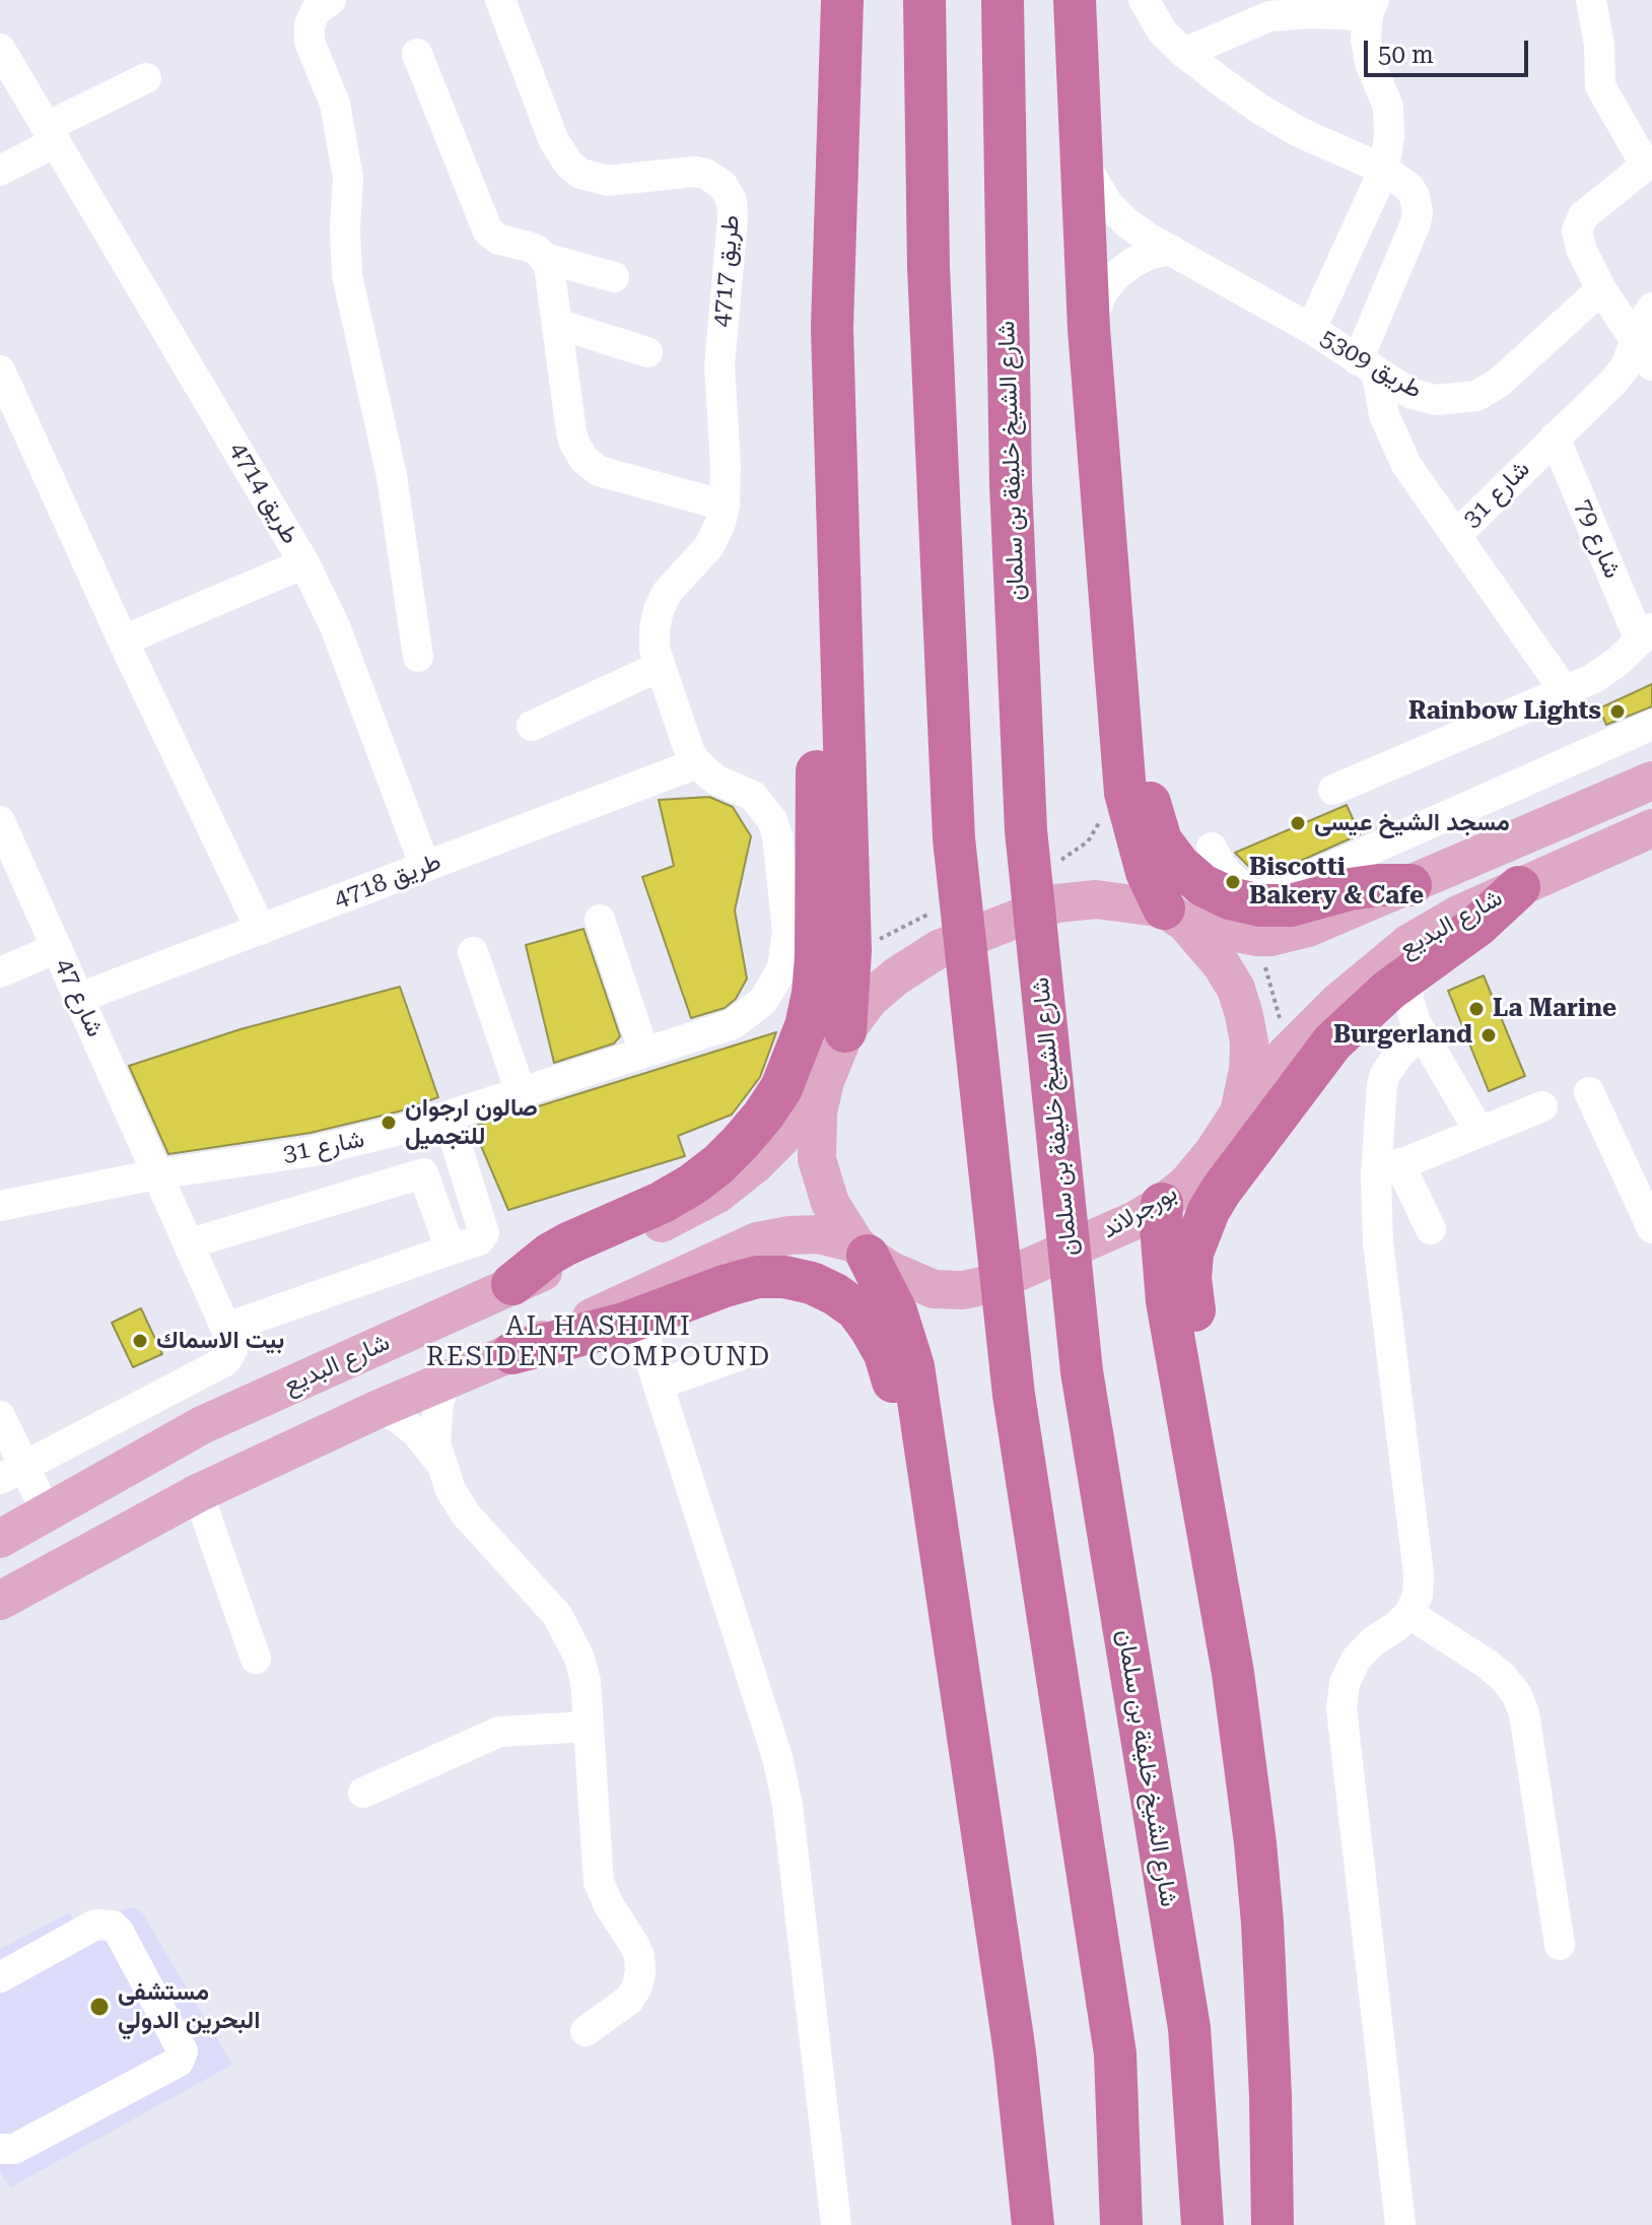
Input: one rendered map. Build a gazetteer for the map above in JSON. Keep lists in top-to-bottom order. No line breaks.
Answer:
{"streets":{"highway":["شارع الشيخ خليفة بن سلمان"],"main road":["شارع البديع","بورجرلاند"],"street":["طريق 4717","طريق 5309","طريق 4714","شارع 31","شارع 79","طريق 4718","شارع 47"]},"crossings":[["طريق 4717","شارع 31"],["طريق 4717","طريق 4718"],["طريق 4714","طريق 4718"],["شارع 31","شارع 79"],["شارع 31","طريق 4718"],["شارع 31","شارع 47"],["طريق 4718","شارع 47"],["شارع البديع","بورجرلاند"]],"districts":["AL HASHIMI RESIDENT COMPOUND"],"places":["Rainbow Lights","مسجد الشيخ عيسى","Biscotti Bakery & Cafe","La Marine","Burgerland","صالون ارجوان للتجميل","بيت الاسماك","مستشفى البحرين الدولي"],"scale_bar":"50 m"}
